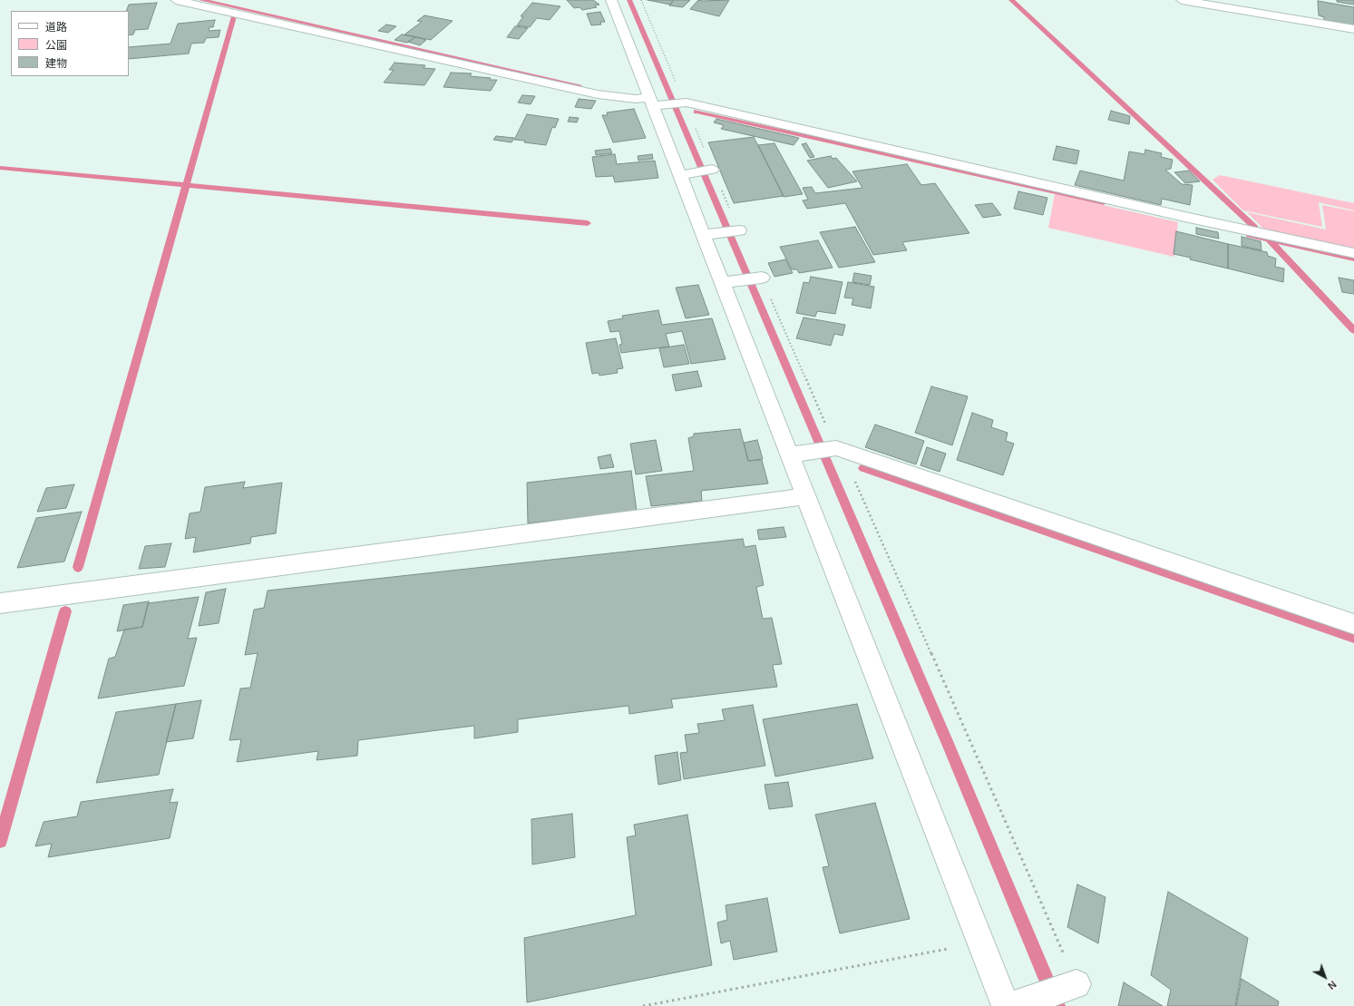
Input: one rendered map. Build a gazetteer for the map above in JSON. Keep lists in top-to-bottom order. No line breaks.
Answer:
{"legend":["道路","公園","建物"],"north":"bottom right"}
